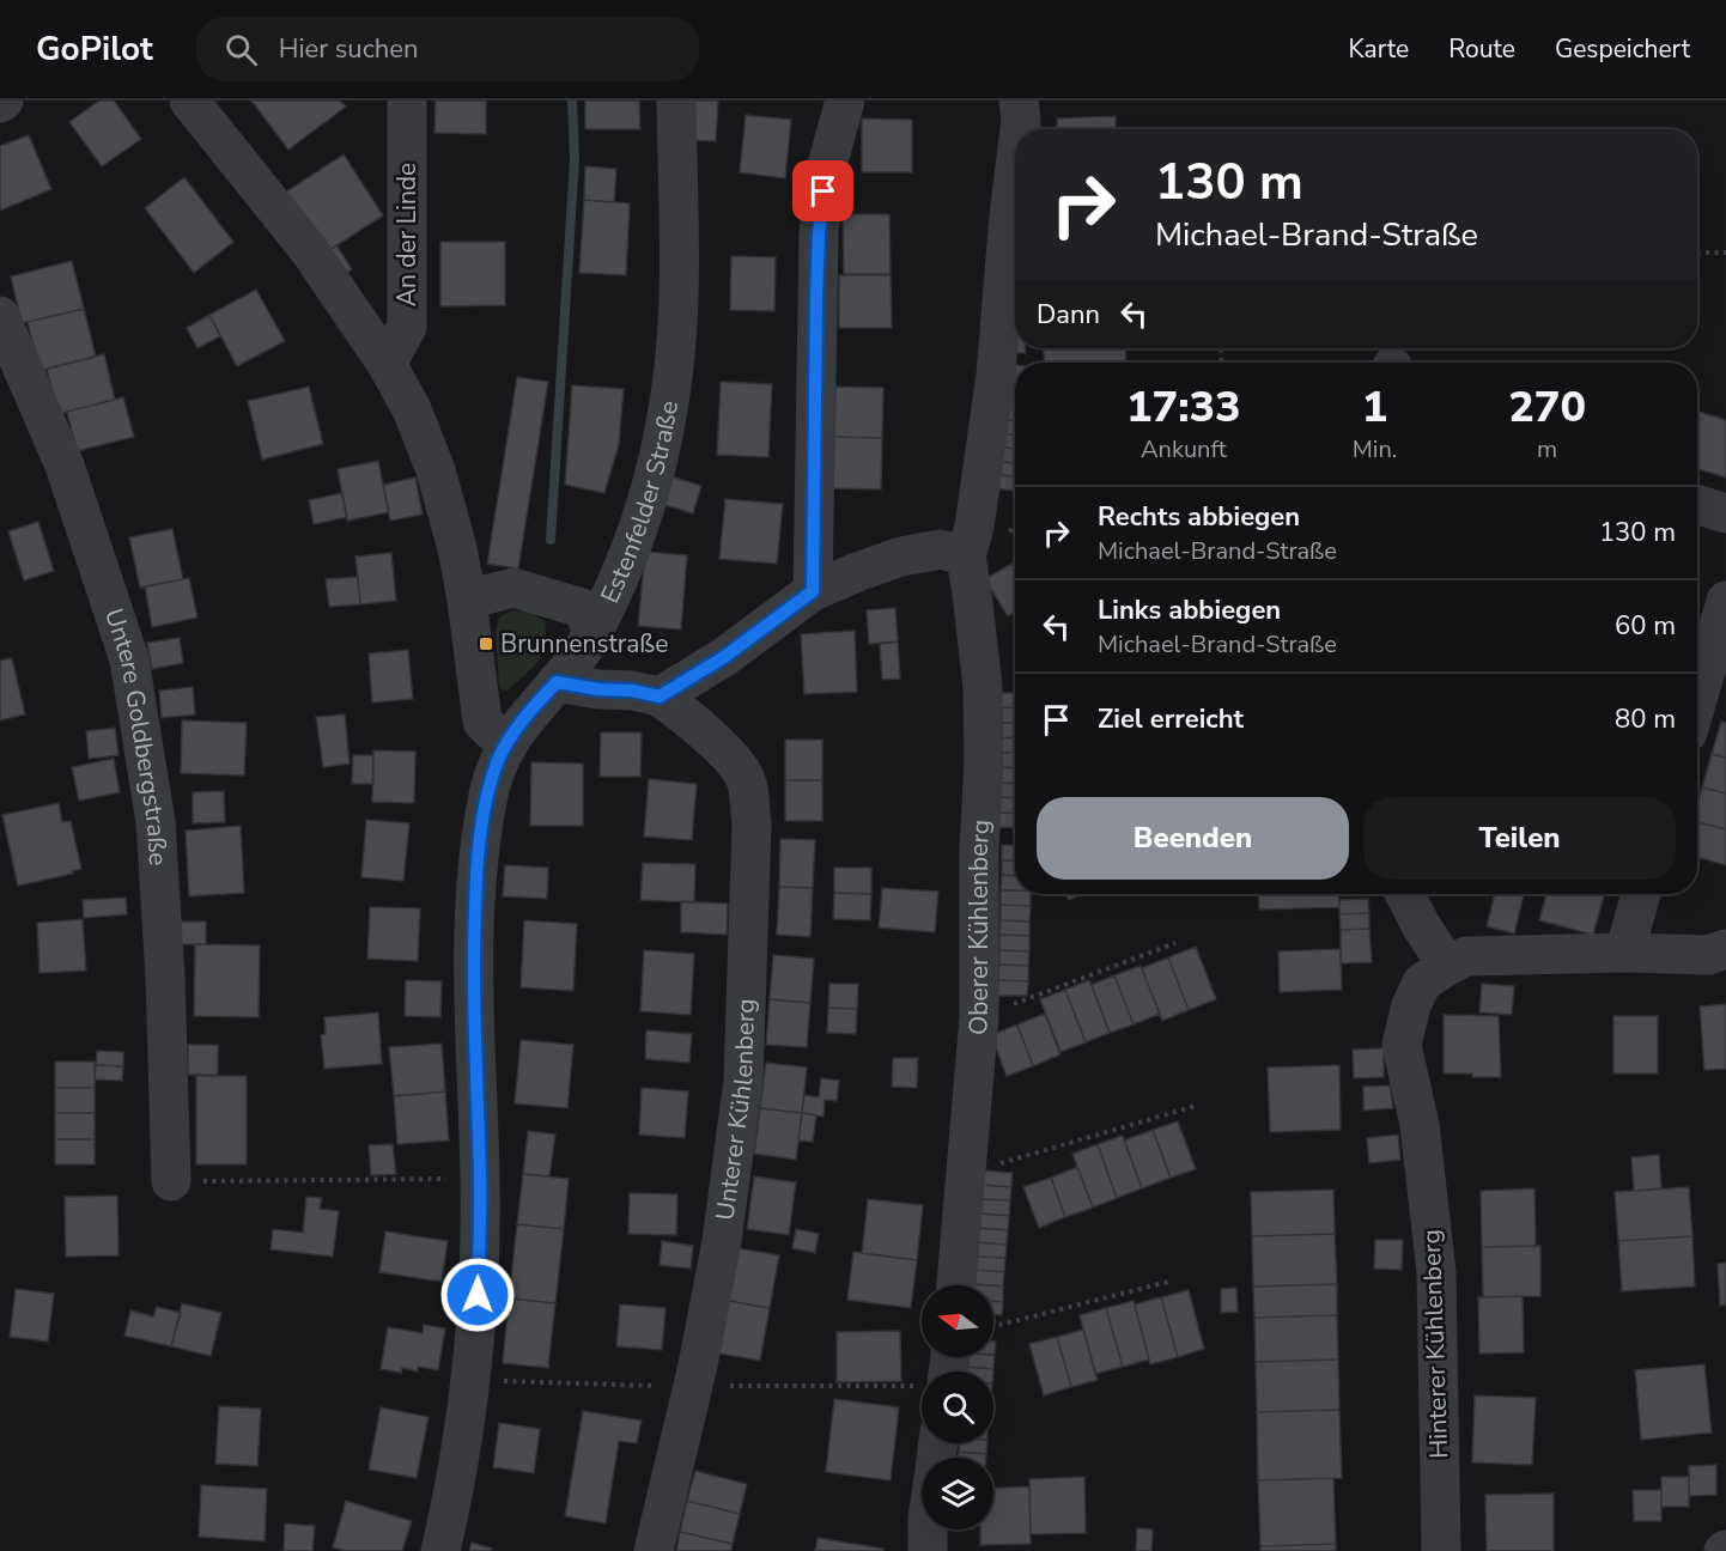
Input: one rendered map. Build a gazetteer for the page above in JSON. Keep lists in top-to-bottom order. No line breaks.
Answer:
{"streets":{"street":["An der Linde","Estenfelder Straße","Untere Goldbergstraße","Oberer Kühlenberg","Unterer Kühlenberg","Hinterer Kühlenberg"]},"places":{"transit":["Brunnenstraße"]},"north":"left","page":{"header":"GoPilot","search":"Hier suchen","nav":["Karte","Route","Gespeichert"],"turn":["130 m","Michael-Brand-Straße"],"then":"Dann","eta":["17:33","Ankunft","1","Min.","270","m"],"list":[{"name":"Rechts abbiegen","note":"Michael-Brand-Straße","value":"130 m"},{"name":"Links abbiegen","note":"Michael-Brand-Straße","value":"60 m"},{"name":"Ziel erreicht","value":"80 m"}],"buttons":["Beenden","Teilen"]}}
